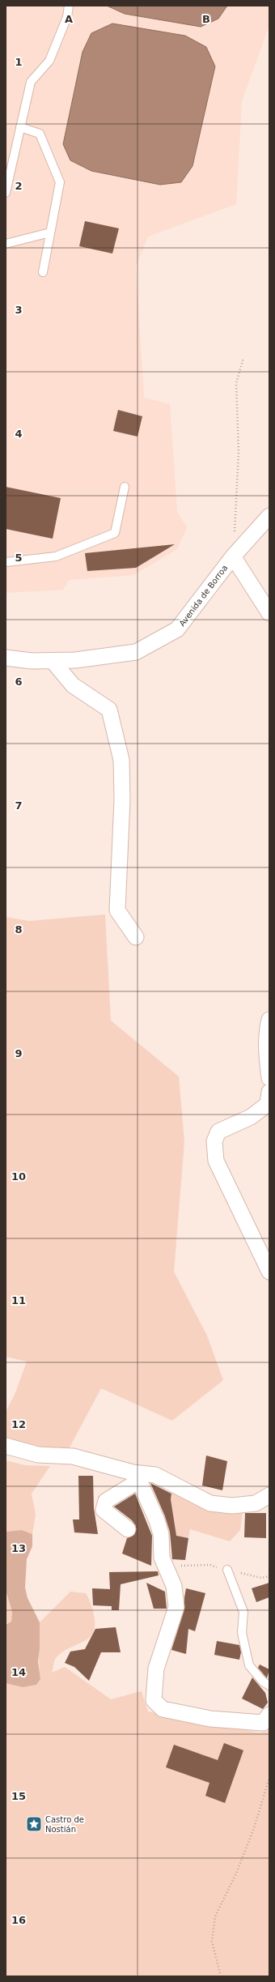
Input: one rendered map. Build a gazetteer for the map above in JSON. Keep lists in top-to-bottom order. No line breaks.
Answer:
{"streets":{"street":["Avenida de Borroa"]},"places":{"place":["Castro de Nostián"]},"grid":{"columns":["A","B"],"rows":["1","2","3","4","5","6","7","8","9","10","11","12","13","14","15","16"]}}
